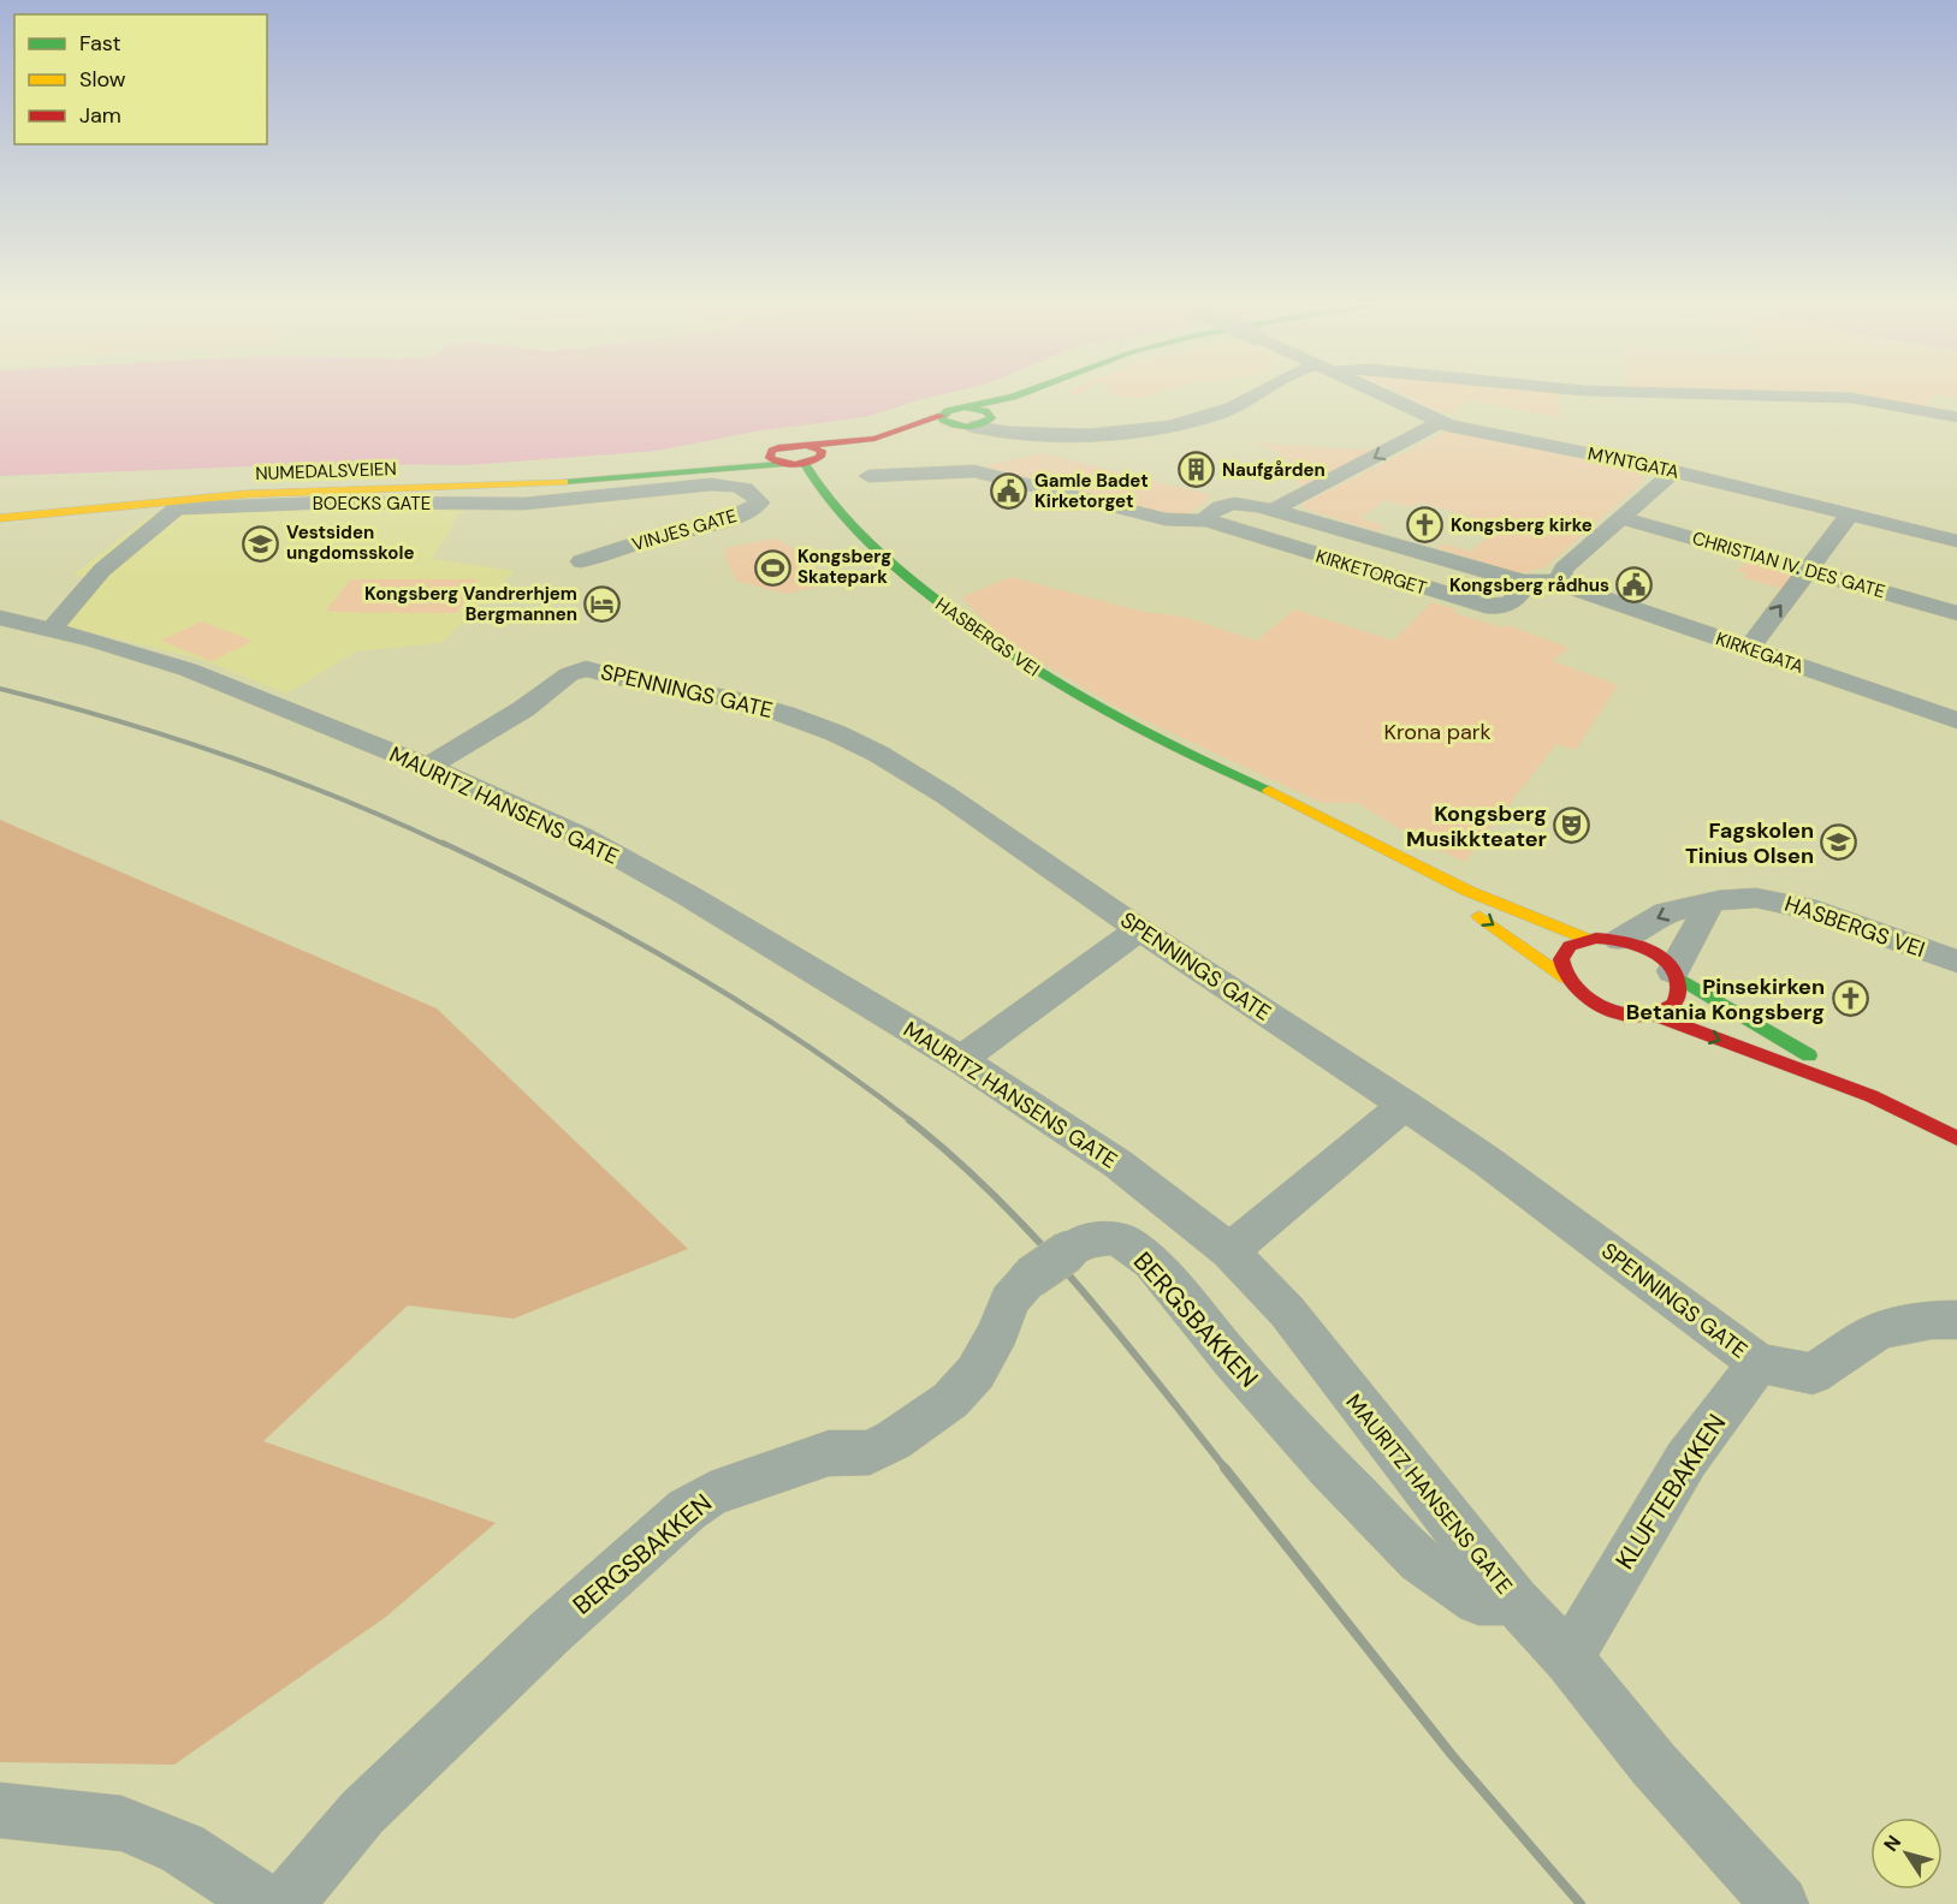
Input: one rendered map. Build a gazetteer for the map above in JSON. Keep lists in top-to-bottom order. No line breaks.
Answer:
{"streets":{"main road":["NUMEDALSVEIEN","HASBERGS VEI"],"street":["MYNTGATA","BOECKS GATE","VINJES GATE","CHRISTIAN IV. DES GATE","KIRKETORGET","KIRKEGATA","SPENNINGS GATE","MAURITZ HANSENS GATE","BERGSBAKKEN","KLUFTEBAKKEN"]},"crossings":[["BOECKS GATE","VINJES GATE"],["BOECKS GATE","MAURITZ HANSENS GATE"],["KIRKETORGET","KIRKEGATA"],["SPENNINGS GATE","MAURITZ HANSENS GATE"],["SPENNINGS GATE","KLUFTEBAKKEN"],["MAURITZ HANSENS GATE","BERGSBAKKEN"],["MAURITZ HANSENS GATE","KLUFTEBAKKEN"]],"parks":["Krona park"],"places":{"building":["Naufgården"],"public building":["Gamle Badet Kirketorget","Kongsberg rådhus"],"church":["Kongsberg kirke","Pinsekirken Betania Kongsberg"],"school or university":["Vestsiden ungdomsskole","Fagskolen Tinius Olsen"],"sports":["Kongsberg Skatepark"],"hotel":["Kongsberg Vandrerhjem Bergmannen"],"theatre":["Kongsberg Musikkteater"]},"legend":["Fast","Slow","Jam"],"north":"top left"}
